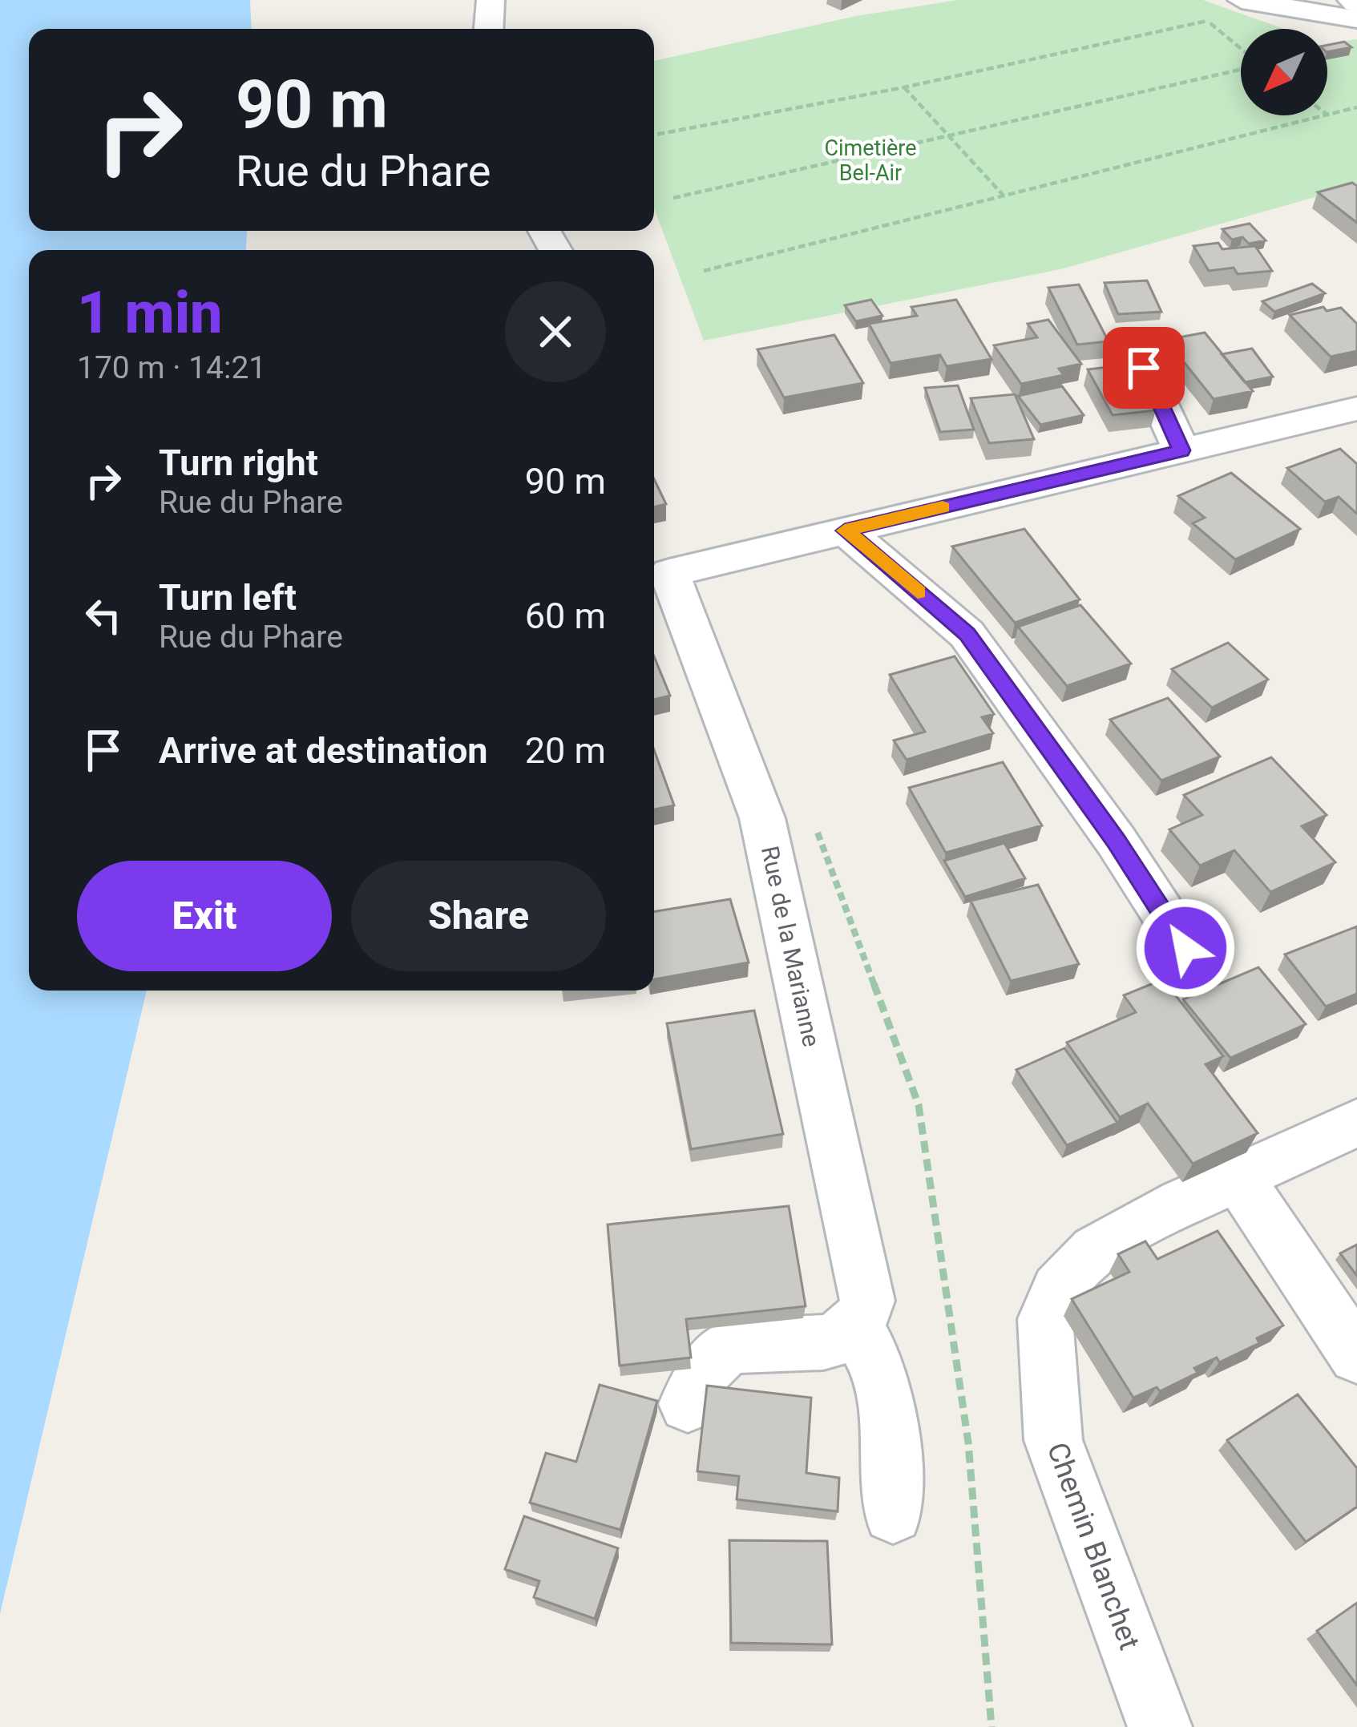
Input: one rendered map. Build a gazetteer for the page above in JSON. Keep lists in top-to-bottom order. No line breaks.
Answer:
{"streets":{"street":["Rue de la Marianne","Chemin Blanchet"]},"parks":["Cimetière Bel-Air"],"north":"bottom left","page":{"turn":["90 m","Rue du Phare"],"heading":["1 min","170 m · 14:21"],"list":[{"name":"Turn right","note":"Rue du Phare","value":"90 m"},{"name":"Turn left","note":"Rue du Phare","value":"60 m"},{"name":"Arrive at destination","value":"20 m"}],"buttons":["Exit","Share"]}}
